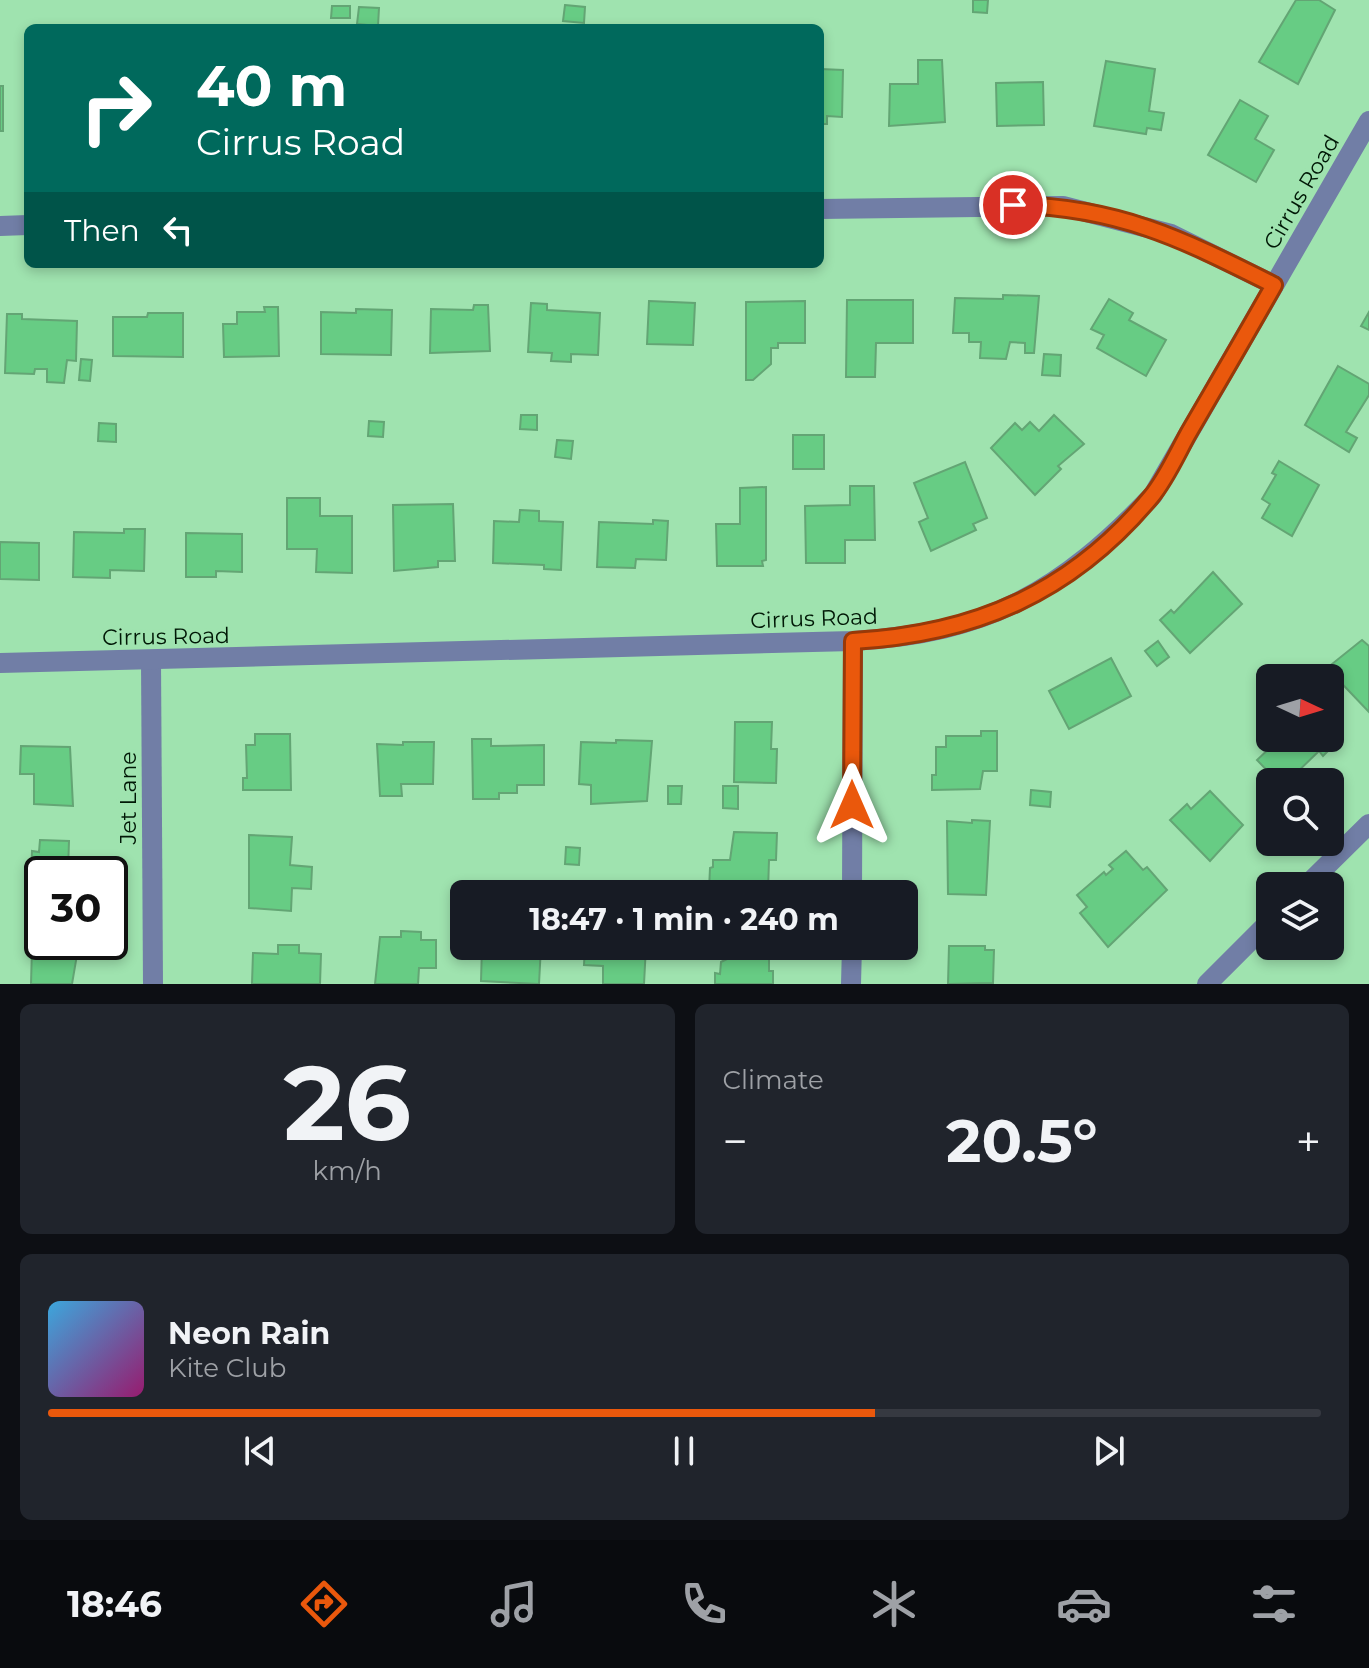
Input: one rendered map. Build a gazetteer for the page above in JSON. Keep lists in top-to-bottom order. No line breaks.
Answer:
{"streets":{"street":["Cirrus Road","Jet Lane"]},"crossings":[["Cirrus Road","Jet Lane"]],"north":"right","page":{"turn":["40 m","Cirrus Road"],"then":"Then","limit":"30","trip":"18:47 · 1 min · 240 m","tile":[["26","km/h"],"Climate"],"heat":["−","20.5°","+"],"song":["Neon Rain","Kite Club"],"tabs":"18:46"}}
